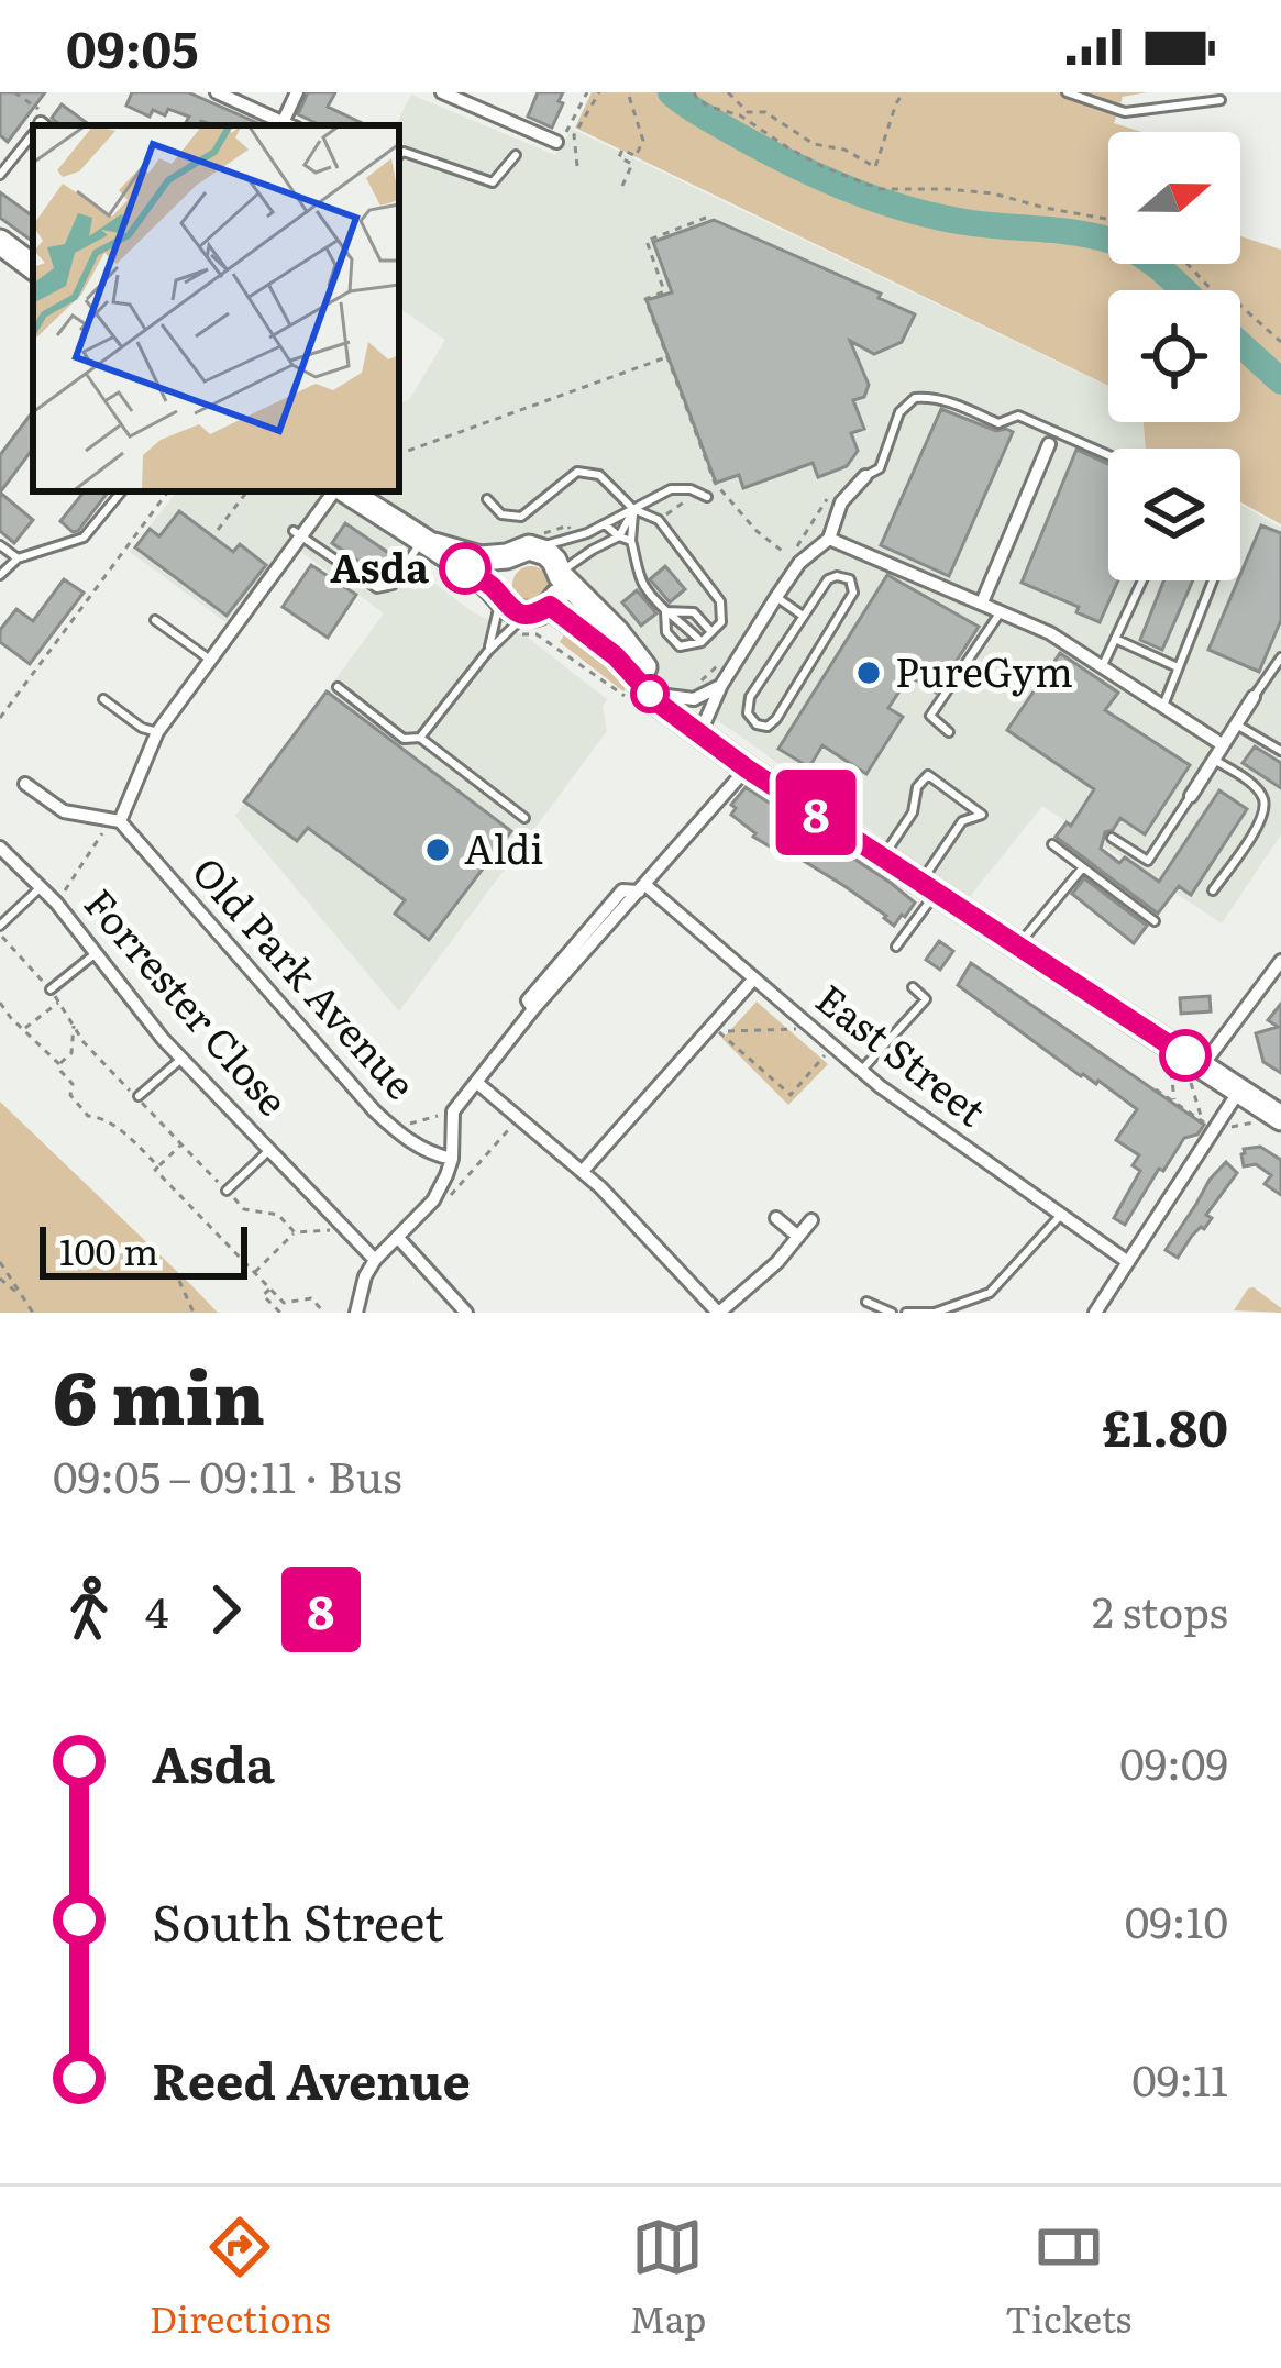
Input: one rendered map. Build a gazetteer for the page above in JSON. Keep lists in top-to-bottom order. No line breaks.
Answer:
{"streets":{"street":["Old Park Avenue","Forrester Close","East Street"]},"places":["Asda","PureGym","Aldi"],"lines":["bus line 8"],"scale_bar":"100 m","north":"right","page":{"status":"09:05","on_map":"8","scale":"100 m","heading":["6 min","09:05 – 09:11 · Bus","£1.80"],"legs":["4","8","2 stops"],"list":[{"name":"Asda","value":"09:09"},{"name":"South Street","value":"09:10"},{"name":"Reed Avenue","value":"09:11"}],"tabs":["Directions","Map","Tickets"]}}
